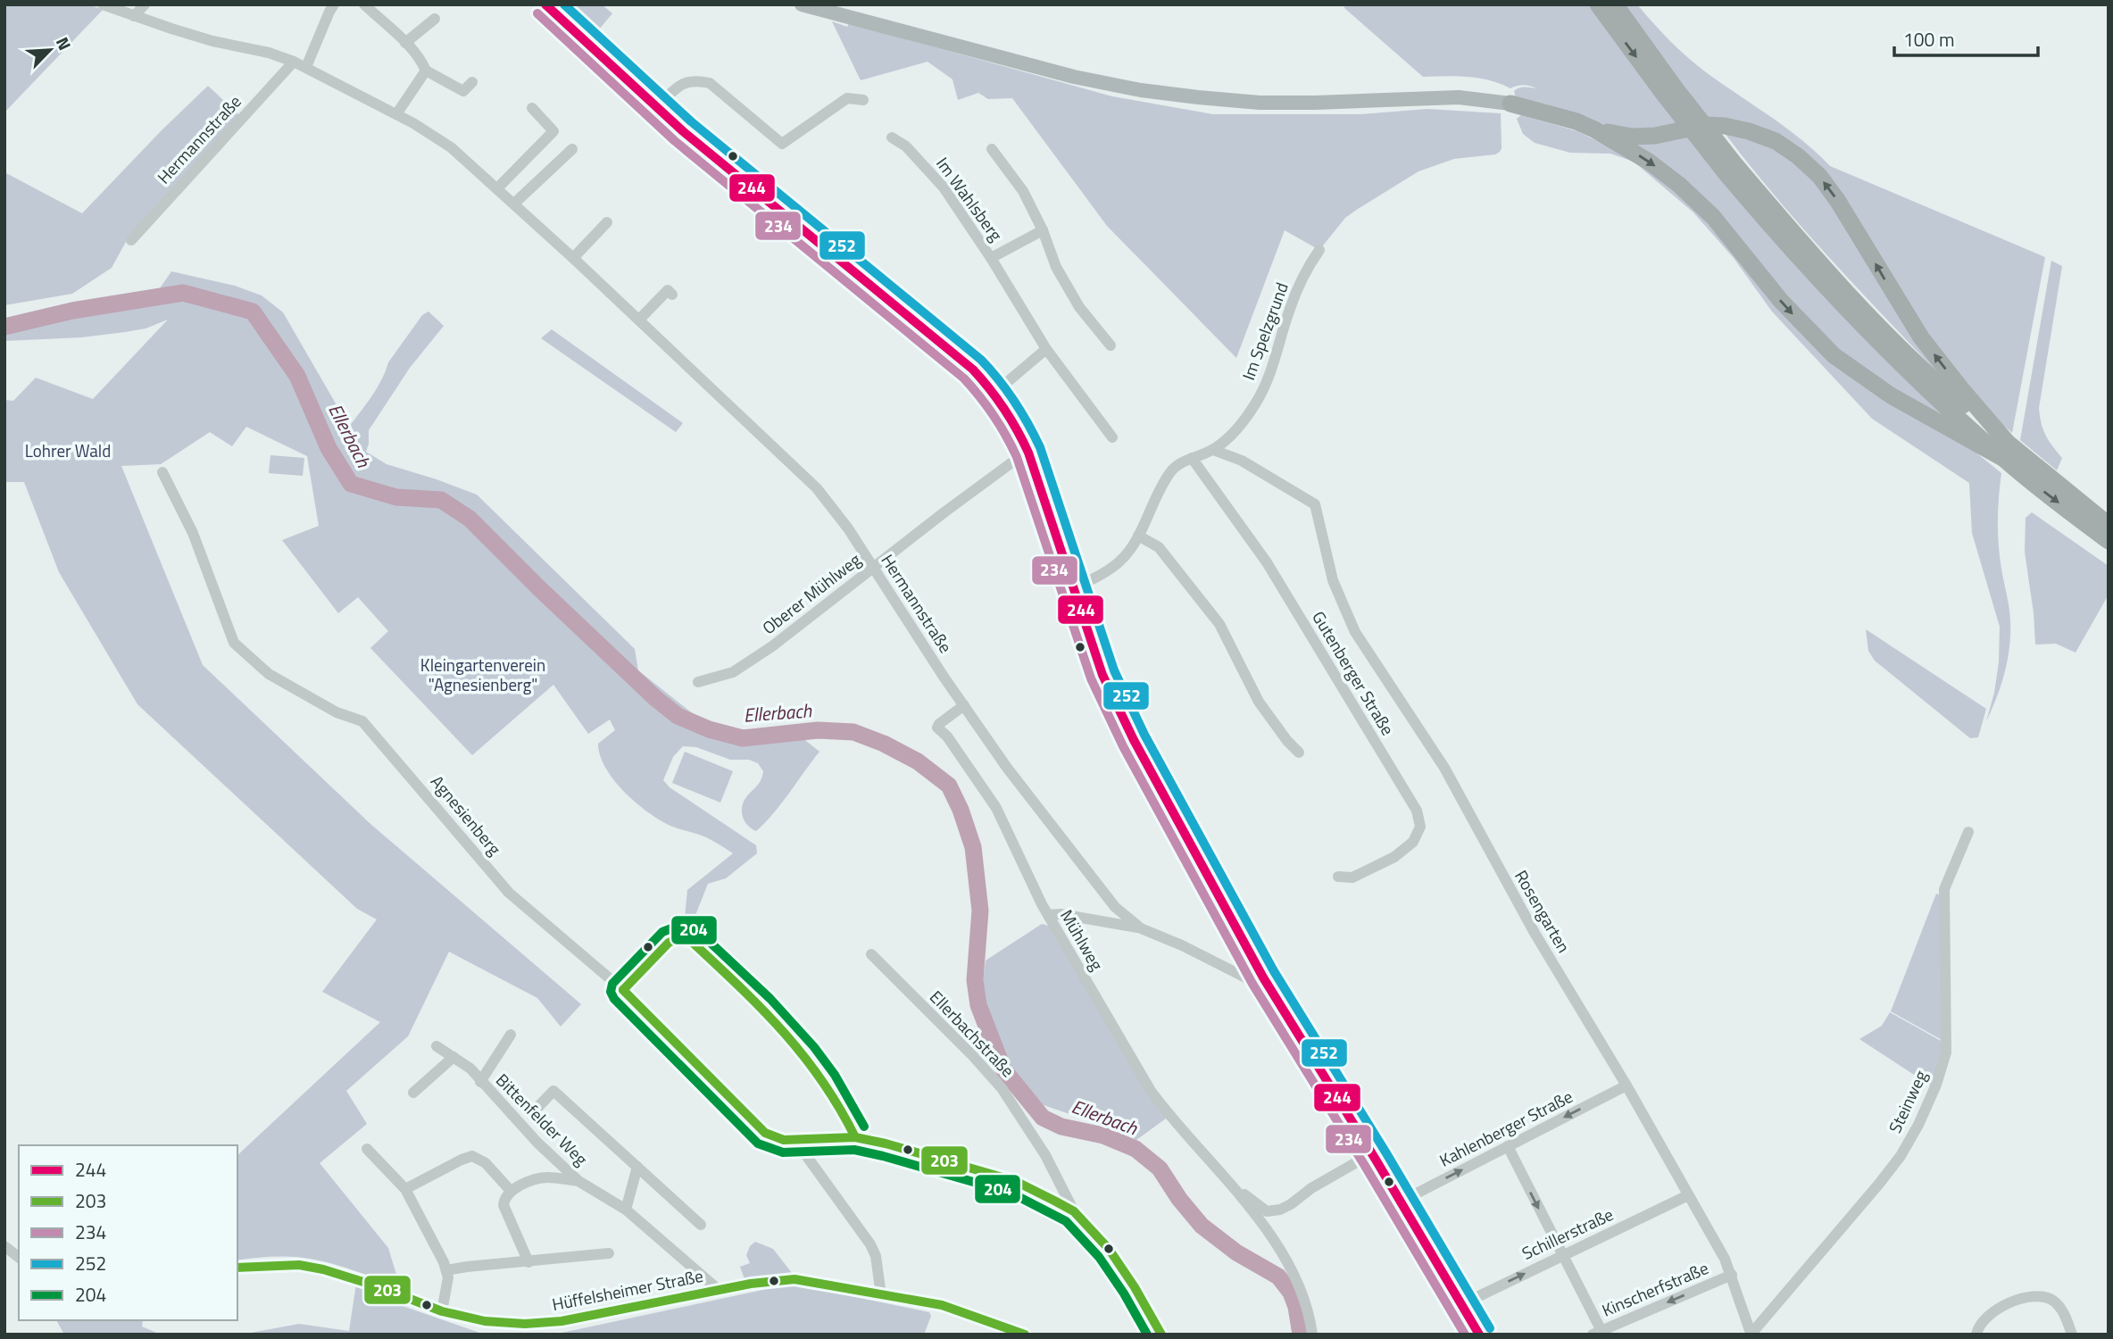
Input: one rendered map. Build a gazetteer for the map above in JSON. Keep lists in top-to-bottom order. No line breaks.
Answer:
{"streets":{"street":["Hermannstraße","Im Wahlsberg","Im Spelzgrund","Oberer Mühlweg","Gutenberger Straße","Agnesienberg","Rosengarten","Mühlweg","Ellerbachstraße","Steinweg","Bittenfelder Weg","Kahlenberger Straße","Schillerstraße","Kinscherfstraße","Hüffelsheimer Straße"]},"crossings":[["Hermannstraße","Oberer Mühlweg"],["Hermannstraße","Mühlweg"],["Im Spelzgrund","Gutenberger Straße"],["Im Spelzgrund","Rosengarten"],["Agnesienberg","Ellerbachstraße"],["Rosengarten","Steinweg"],["Rosengarten","Kahlenberger Straße"],["Rosengarten","Schillerstraße"],["Rosengarten","Kinscherfstraße"],["Bittenfelder Weg","Hüffelsheimer Straße"]],"one_way":["Schillerstraße","Kinscherfstraße"],"water":["Ellerbach"],"parks":["Lohrer Wald","Kleingartenverein \"Agnesienberg\""],"lines":["transit line 244","transit line 252","transit line 234","transit line 204","transit line 203"],"legend":["244","203","234","252","204"],"scale_bar":"100 m","north":"top right"}
